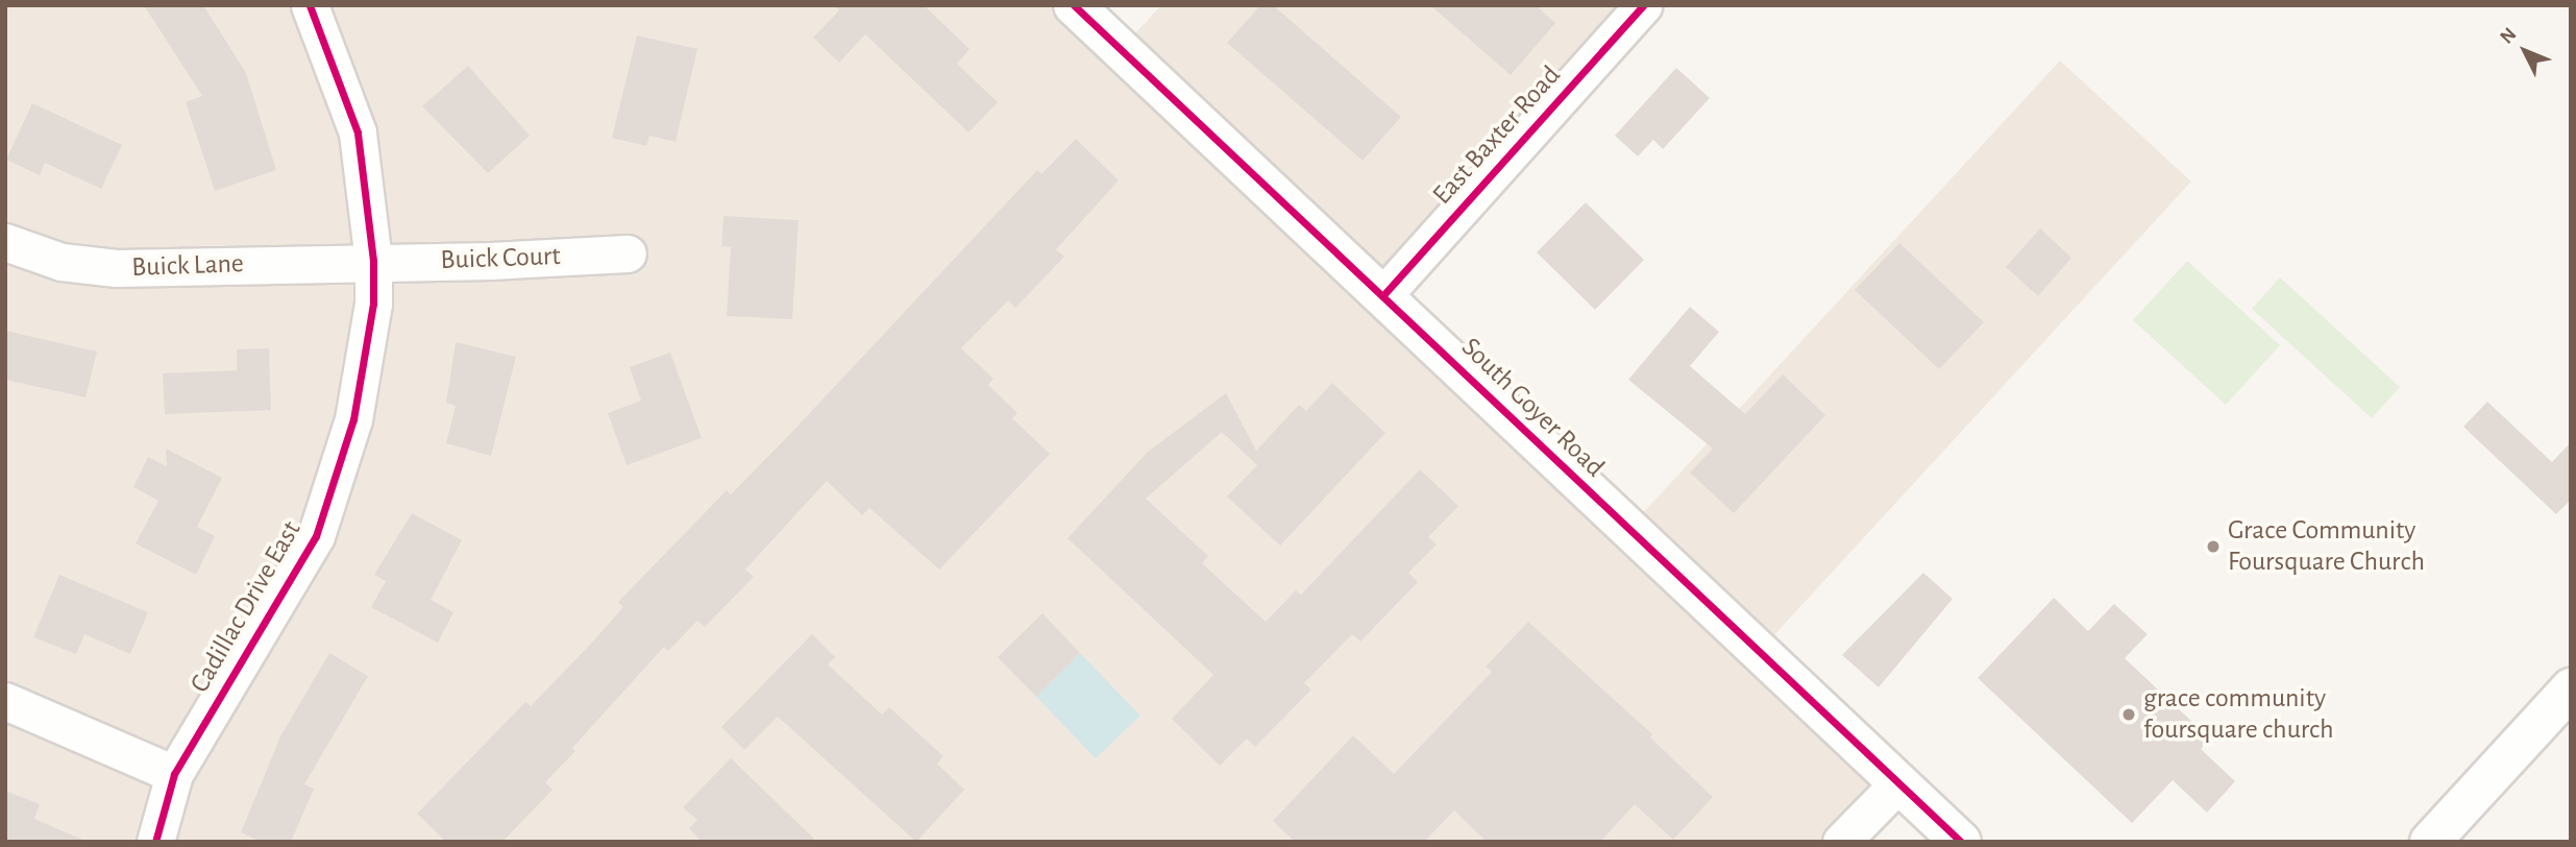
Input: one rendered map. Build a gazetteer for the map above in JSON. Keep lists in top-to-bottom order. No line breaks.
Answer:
{"streets":{"street":["East Baxter Road","Buick Court","Buick Lane","South Goyer Road","Cadillac Drive East"]},"crossings":[["East Baxter Road","South Goyer Road"],["Buick Court","Buick Lane"],["Buick Court","Cadillac Drive East"],["Buick Lane","Cadillac Drive East"]],"places":["Grace Community Foursquare Church","grace community foursquare church"],"north":"top left"}
